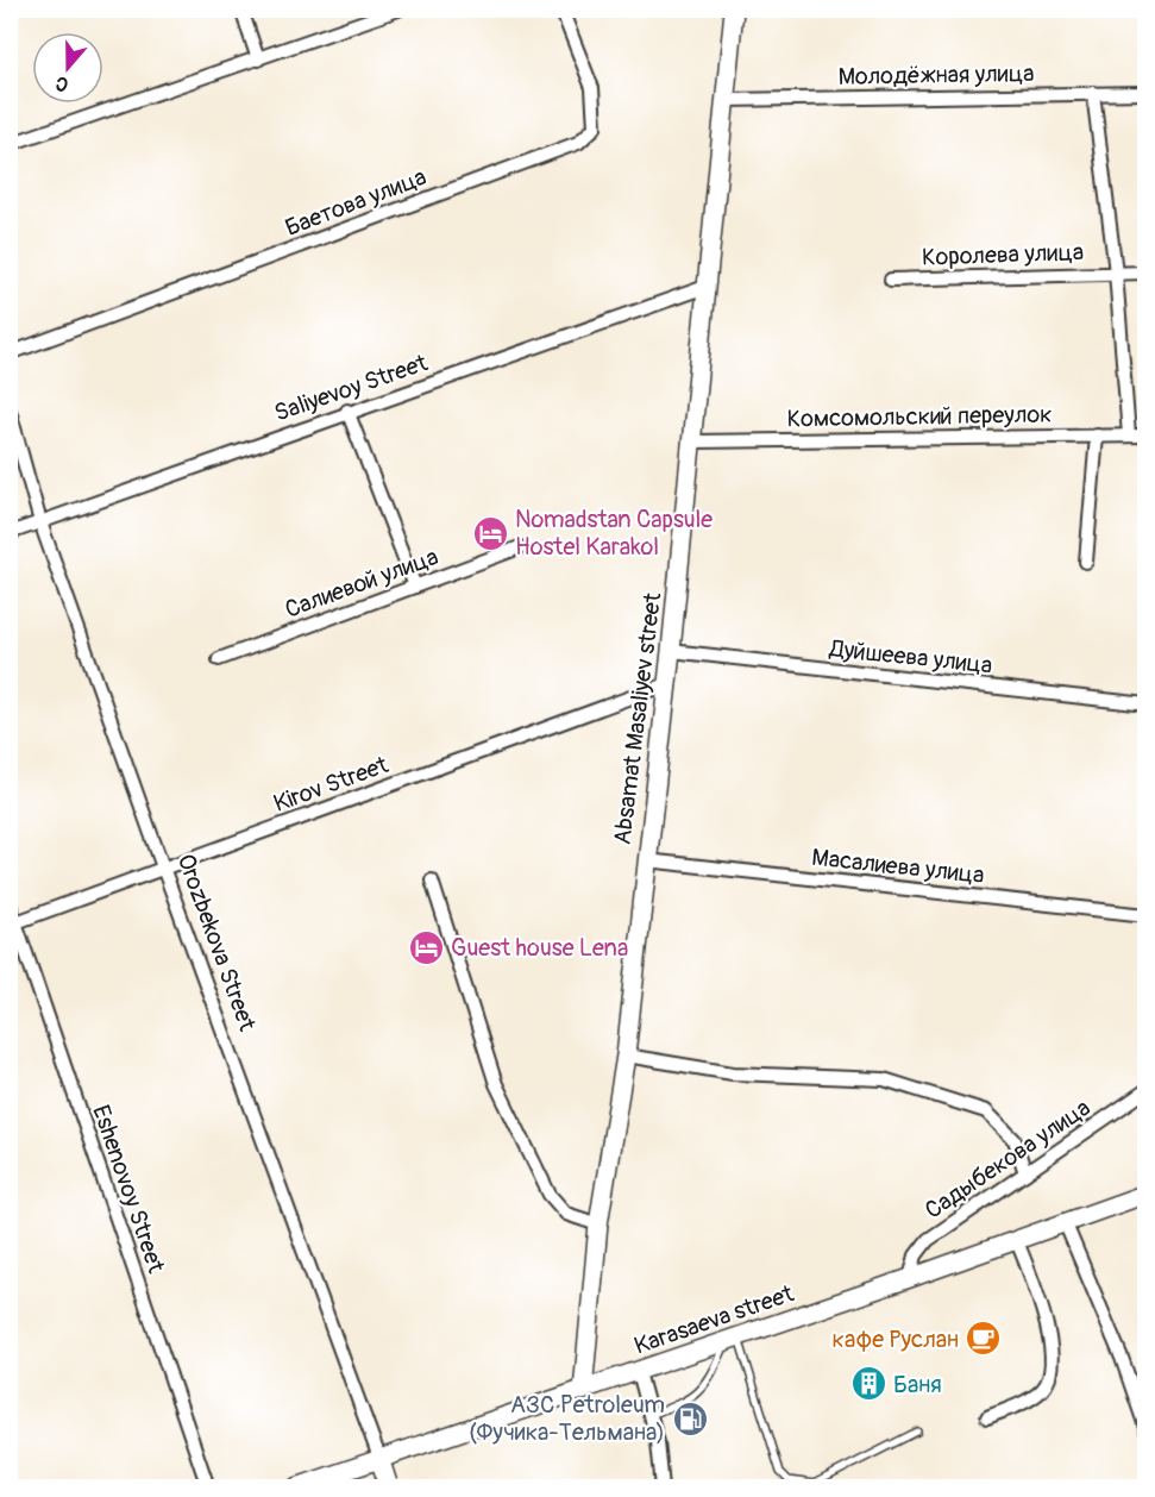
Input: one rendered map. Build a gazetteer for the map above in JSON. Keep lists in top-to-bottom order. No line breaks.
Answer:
{"streets":{"street":["Молодёжная улица","Баетова улица","Королева улица","Saliyevoy Street","Комсомольский переулок","Салиевой улица","Дуйшеева улица","Absamat Masaliyev street","Kirov Street","Масалиева улица","Orozbekova Street","Садыбекова улица","Eshenovoy Street","Karasaeva street"]},"crossings":[["Молодёжная улица","Королева улица"],["Молодёжная улица","Absamat Masaliyev street"],["Королева улица","Комсомольский переулок"],["Saliyevoy Street","Absamat Masaliyev street"],["Saliyevoy Street","Orozbekova Street"],["Комсомольский переулок","Absamat Masaliyev street"],["Дуйшеева улица","Absamat Masaliyev street"],["Absamat Masaliyev street","Kirov Street"],["Absamat Masaliyev street","Масалиева улица"],["Absamat Masaliyev street","Karasaeva street"],["Kirov Street","Orozbekova Street"],["Kirov Street","Eshenovoy Street"],["Orozbekova Street","Karasaeva street"],["Садыбекова улица","Karasaeva street"]],"places":{"hotel":["Nomadstan Capsule Hostel Karakol","Guest house Lena"],"cafe":["кафе Руслан"],"building":["Баня"],"fuel station":["АЗС Petroleum (Фучика-Тельмана)"]},"north":"bottom"}
